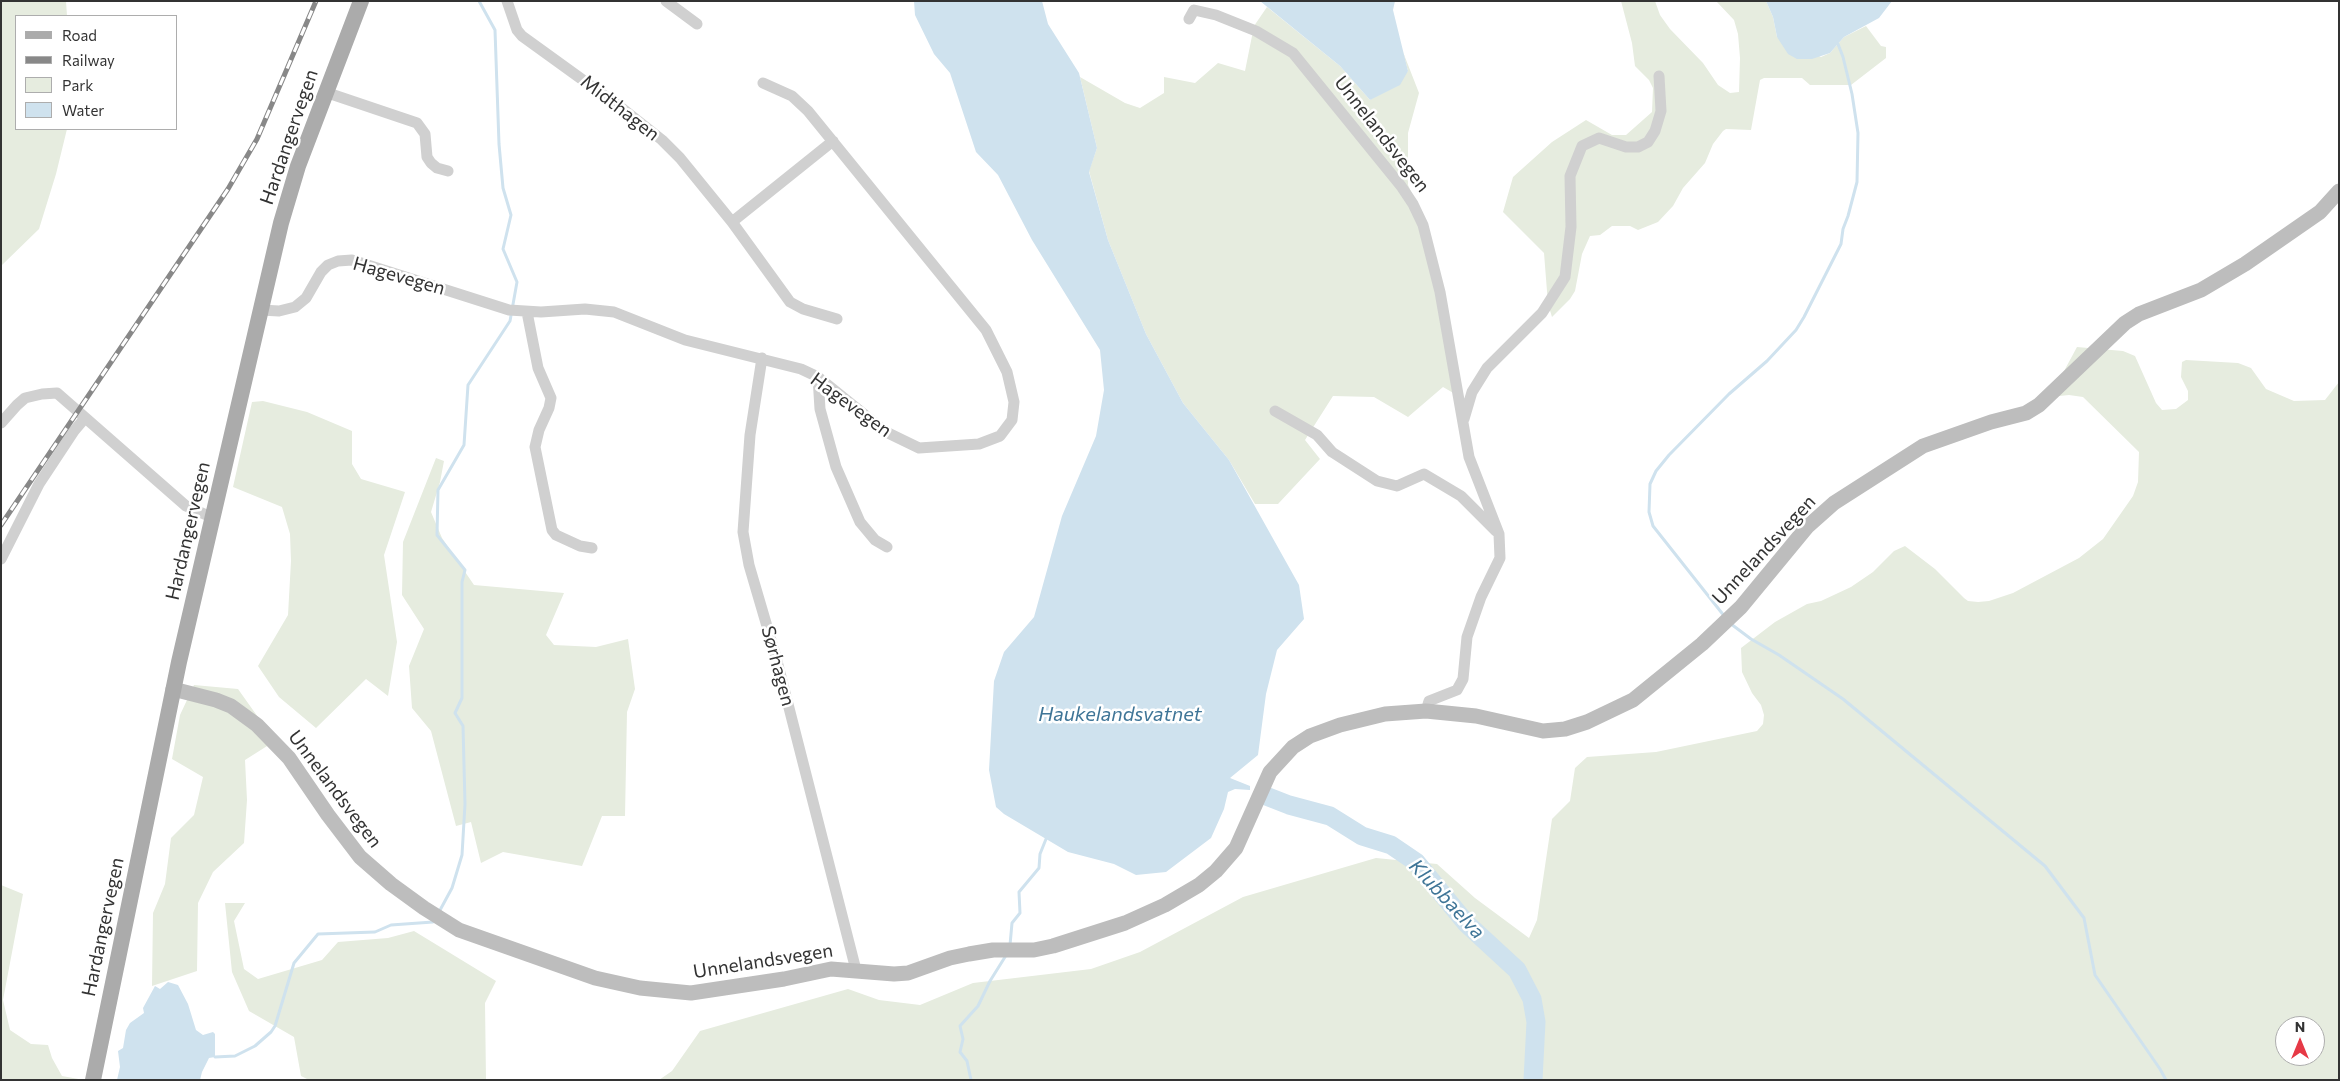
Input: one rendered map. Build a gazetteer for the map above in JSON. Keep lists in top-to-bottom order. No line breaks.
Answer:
{"streets":{"main road":["Unnelandsvegen","Hardangervegen"],"street":["Midthagen","Hagevegen","Sørhagen"]},"crossings":[["Unnelandsvegen","Hardangervegen"],["Unnelandsvegen","Sørhagen"],["Hardangervegen","Hagevegen"],["Hagevegen","Sørhagen"]],"water":["Haukelandsvatnet","Klubbaelva"],"legend":["Road","Railway","Park","Water"],"north":"top"}
